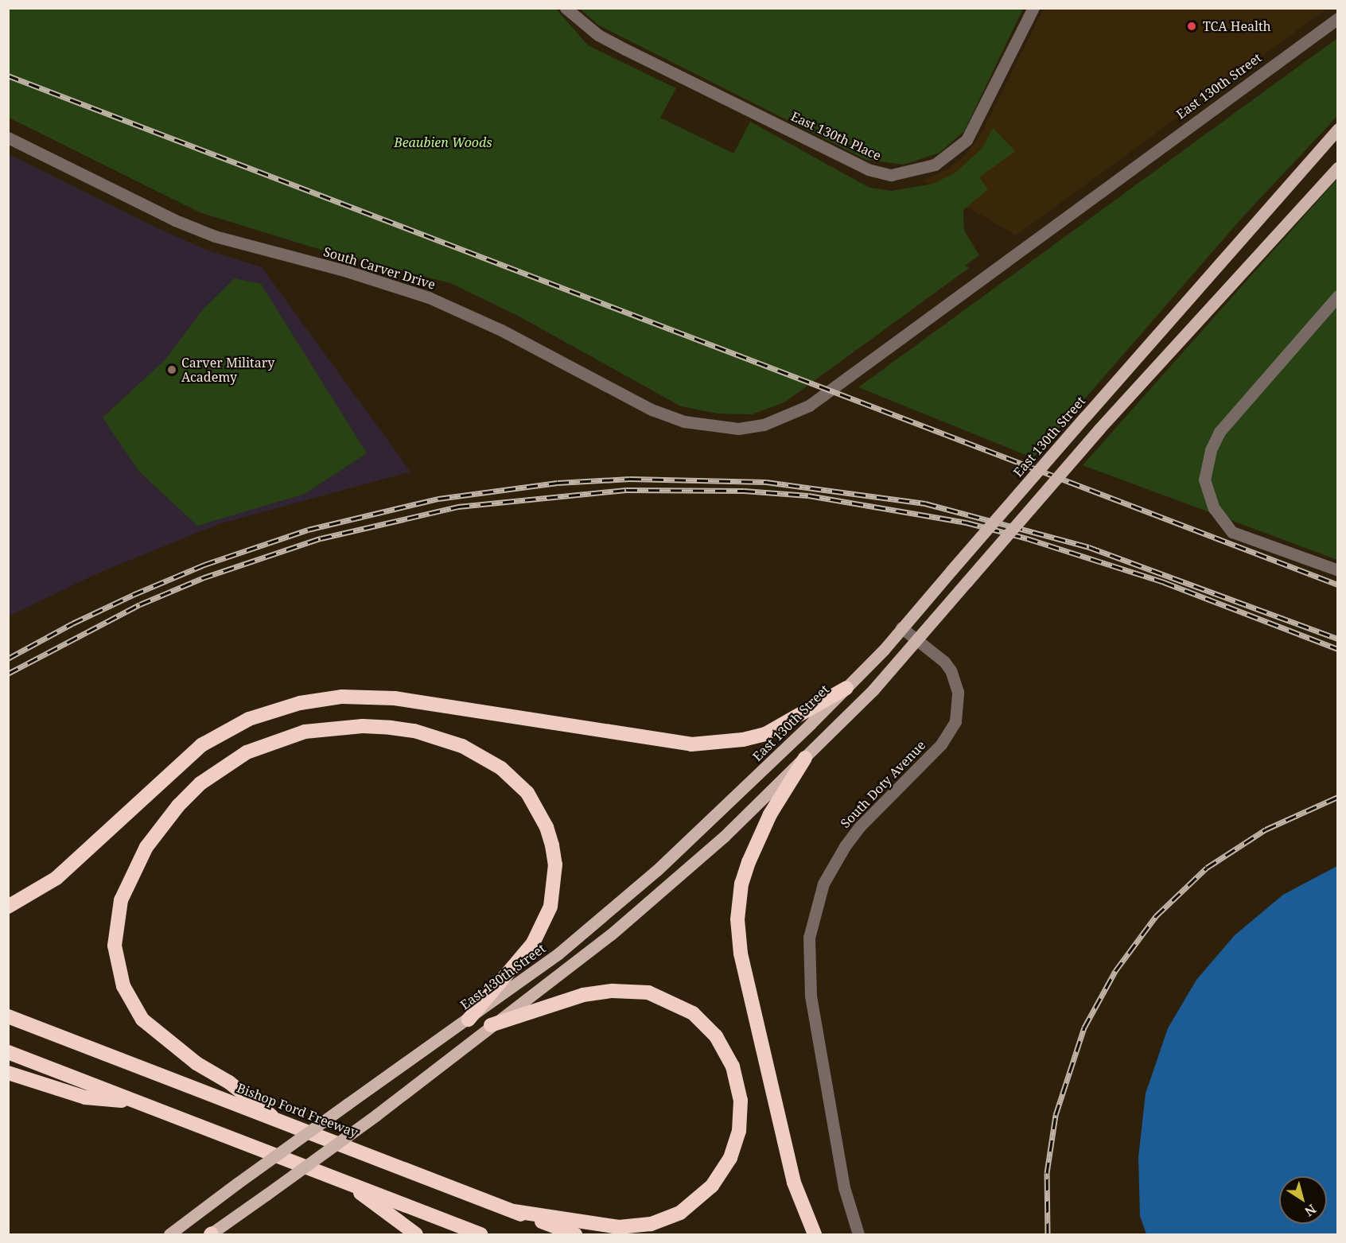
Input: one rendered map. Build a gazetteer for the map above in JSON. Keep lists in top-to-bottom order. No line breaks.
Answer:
{"streets":{"highway":["Bishop Ford Freeway"],"main road":["East 130th Street"],"street":["East 130th Place","South Carver Drive","South Doty Avenue"]},"crossings":[["East 130th Street","South Carver Drive"],["East 130th Street","South Doty Avenue"]],"parks":["Beaubien Woods"],"places":["TCA Health","Carver Military Academy"],"north":"bottom right"}
